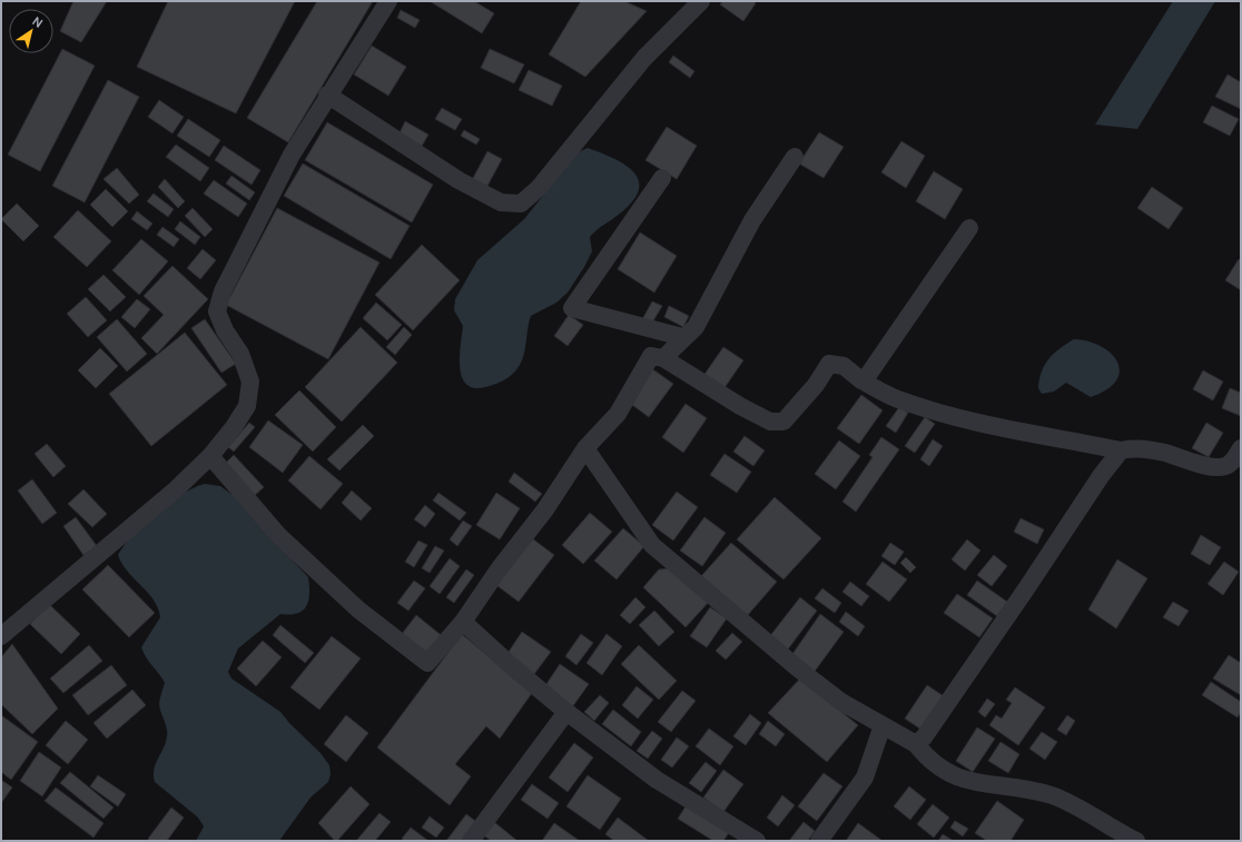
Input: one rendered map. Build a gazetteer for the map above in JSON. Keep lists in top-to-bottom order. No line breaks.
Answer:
{"north":"top right"}
